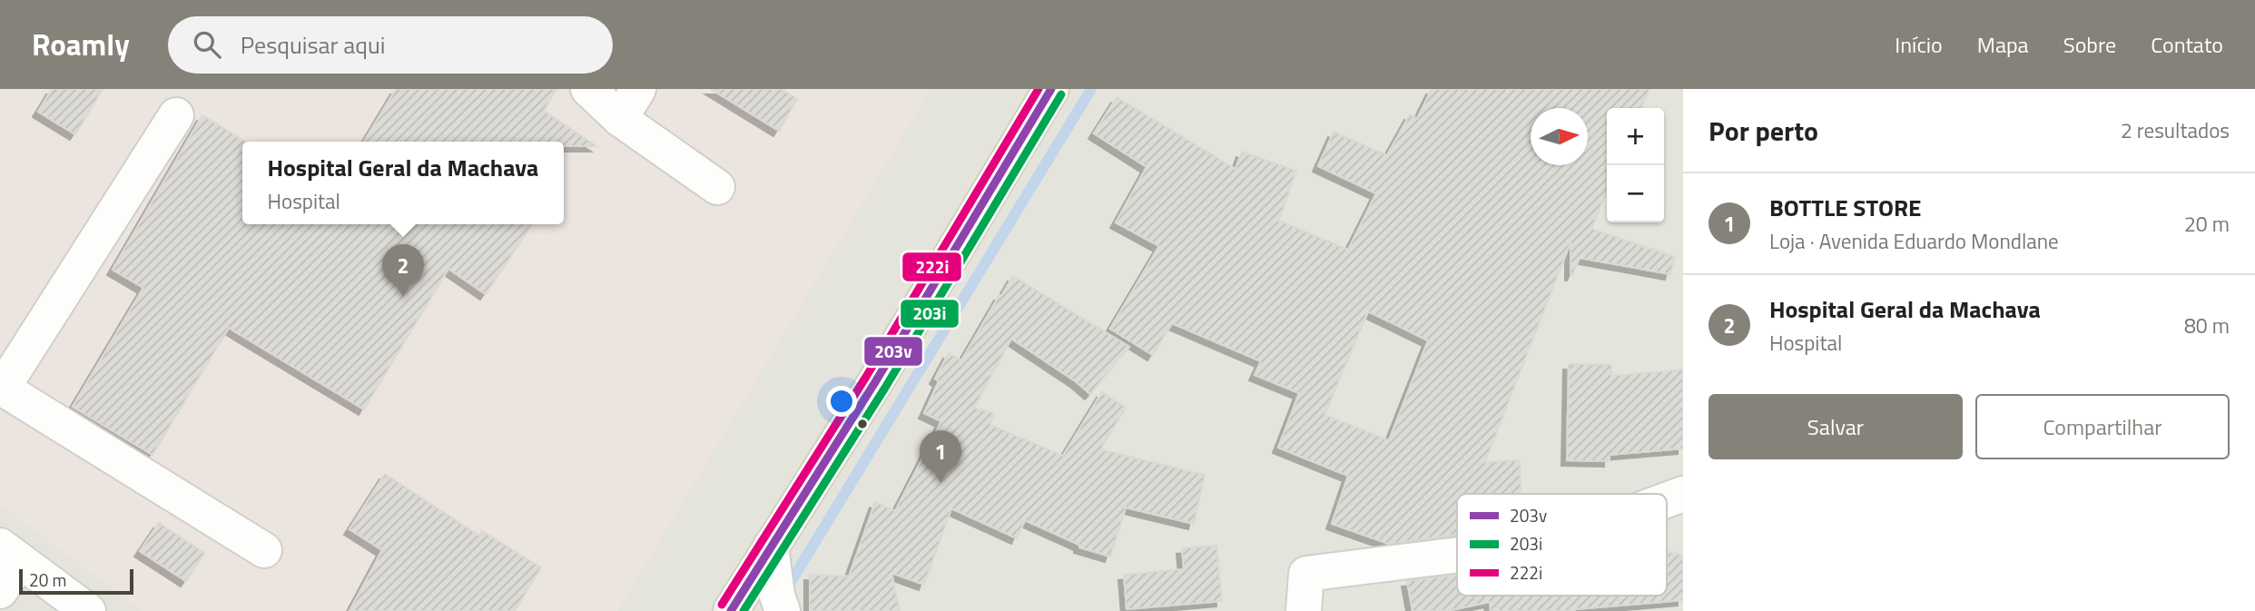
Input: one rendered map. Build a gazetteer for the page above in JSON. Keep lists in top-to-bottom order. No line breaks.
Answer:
{"lines":["transit line 203v","transit line 222i","transit line 203i"],"legend":["203v","203i","222i"],"scale_bar":"20 m","north":"right","page":{"header":"Roamly","search":"Pesquisar aqui","nav":["Início","Mapa","Sobre","Contato"],"heading":["Por perto","2 resultados"],"map_buttons":["+","−"],"popup":["Hospital Geral da Machava","Hospital"],"list":[{"mark":"1","name":"BOTTLE STORE","note":"Loja · Avenida Eduardo Mondlane","value":"20 m"},{"mark":"2","name":"Hospital Geral da Machava","note":"Hospital","value":"80 m"}],"pins":["2","1"],"buttons":["Salvar","Compartilhar"],"scale":"20 m"}}
